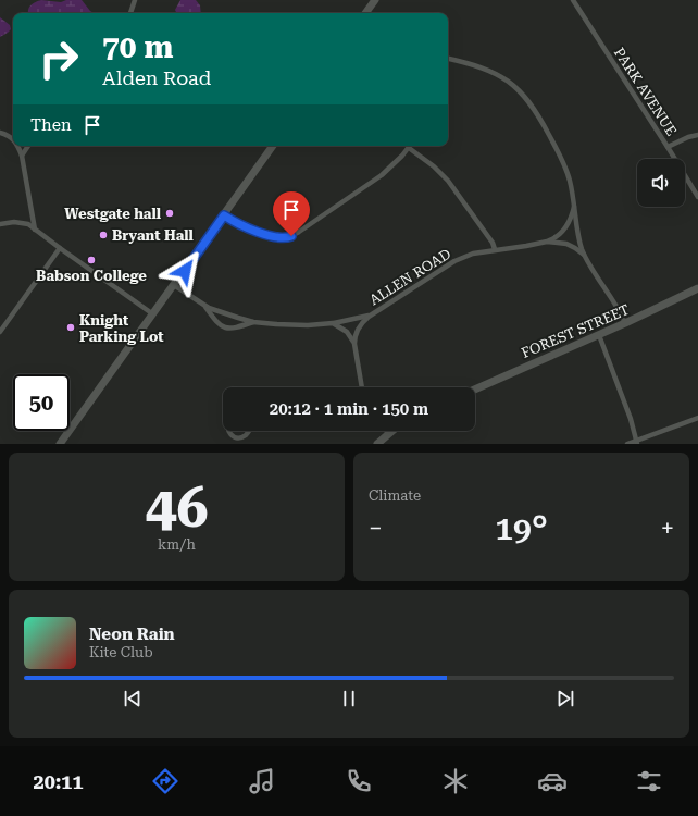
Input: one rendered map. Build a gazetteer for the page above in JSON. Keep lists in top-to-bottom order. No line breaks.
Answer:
{"streets":{"main road":["FOREST STREET"],"street":["PARK AVENUE","ALLEN ROAD"]},"places":["Westgate hall","Bryant Hall","Babson College","Knight Parking Lot"],"page":{"turn":["70 m","Alden Road"],"then":"Then","limit":"50","trip":"20:12 · 1 min · 150 m","tile":[["46","km/h"],"Climate"],"heat":["−","19°","+"],"song":["Neon Rain","Kite Club"],"tabs":"20:11"}}
